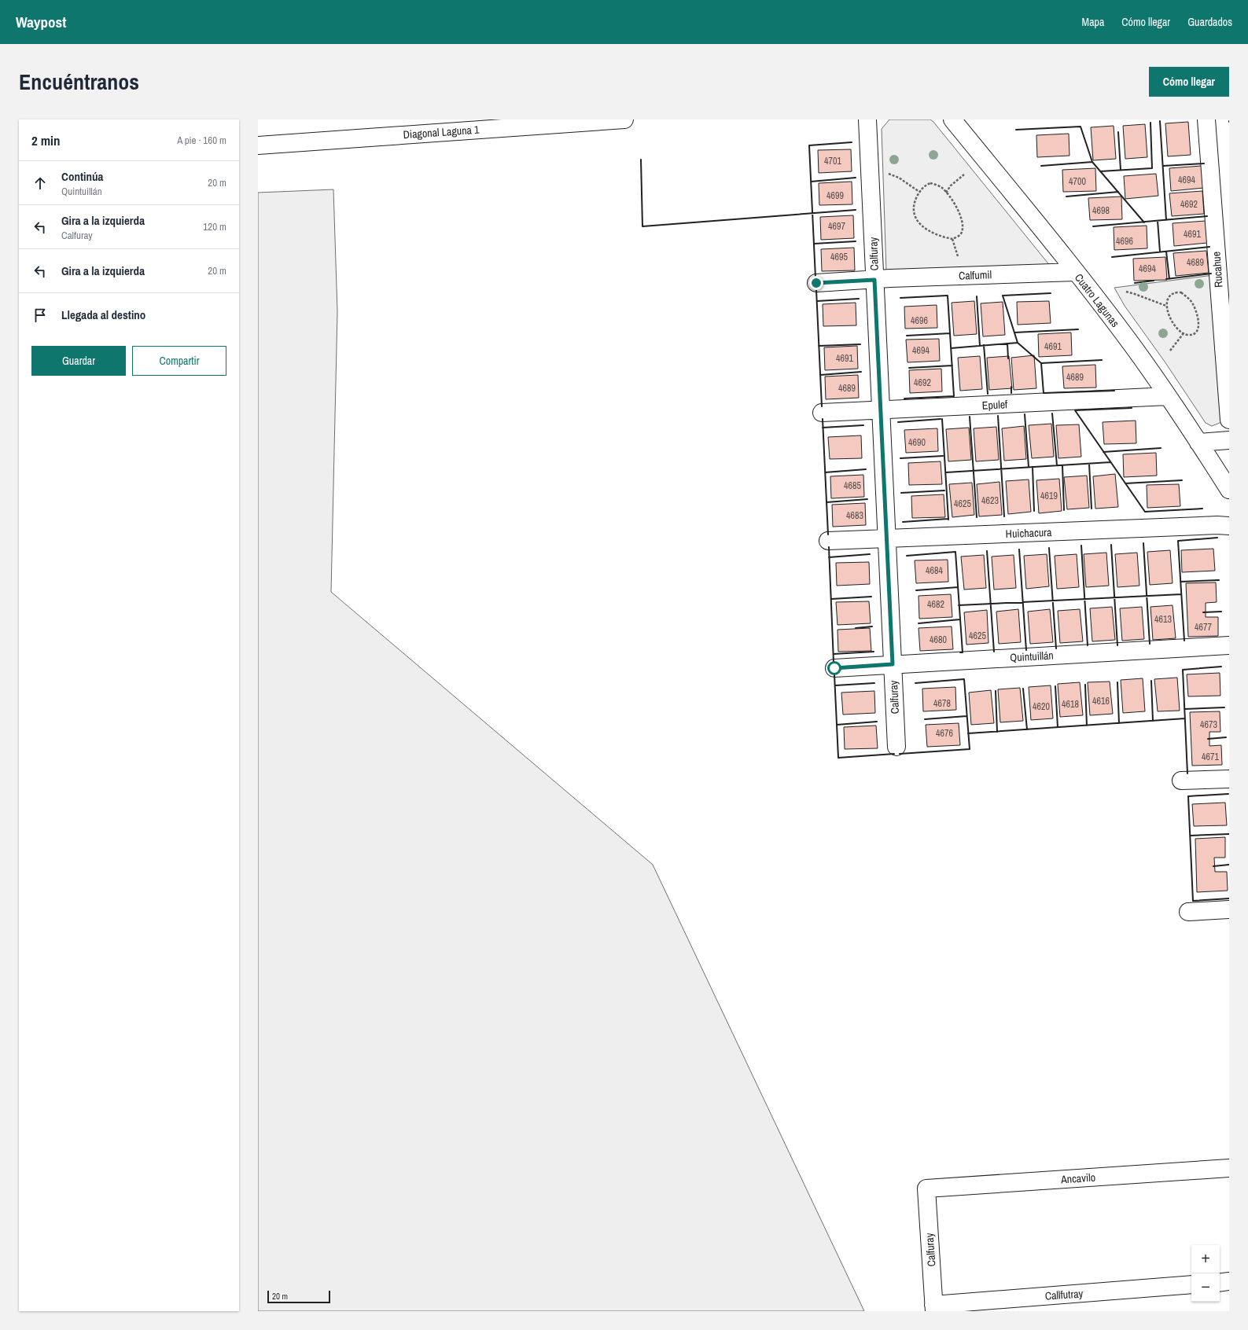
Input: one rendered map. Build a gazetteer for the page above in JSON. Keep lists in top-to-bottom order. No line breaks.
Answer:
{"streets":{"street":["Diagonal Laguna 1","Calfuray","Rucahue","Calfumil","Cuatro Lagunas","Epulef","Huichacura","Quintuillán","Ancavilo","Callfutray"]},"crossings":[["Calfuray","Calfumil"],["Calfuray","Epulef"],["Calfuray","Huichacura"],["Calfuray","Quintuillán"],["Calfuray","Ancavilo"],["Calfuray","Callfutray"],["Calfumil","Cuatro Lagunas"],["Cuatro Lagunas","Epulef"]],"house_numbers":["4701","4694","4700","4699","4692","4698","4697","4691","4696","4695","4689","4694","4696","4691","4694","4691","4689","4692","4689","4690","4685","4619","4623","4625","4683","4684","4682","4613","4677","4625","4680","4616","4678","4618","4620","4673","4676","4671"],"scale_bar":"20 m","page":{"header":"Waypost","nav":["Mapa","Cómo llegar","Guardados"],"title":"Encuéntranos","buttons":["Cómo llegar",["Guardar","Compartir"]],"heading":["2 min","A pie · 160 m"],"list":[["Continúa","Quintuillán","20 m"],["Gira a la izquierda","Calfuray","120 m"],["Gira a la izquierda","20 m"],"Llegada al destino"],"map_buttons":["+","−"],"scale":"20 m"}}
